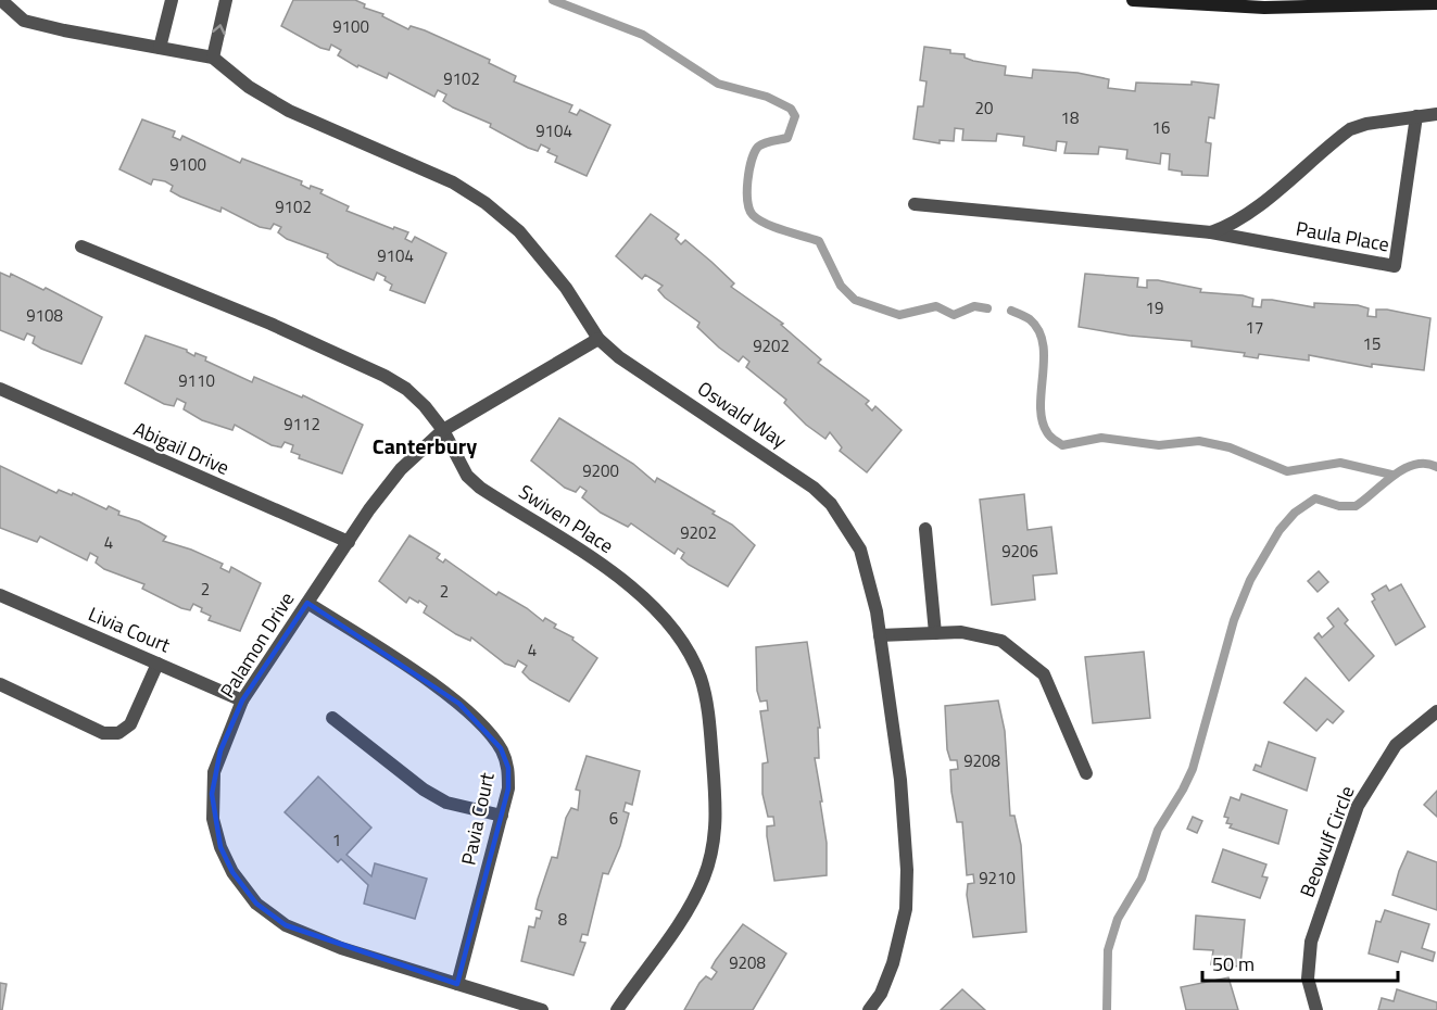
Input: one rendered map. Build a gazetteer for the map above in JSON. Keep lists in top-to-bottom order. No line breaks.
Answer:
{"streets":{"street":["Paula Place","Oswald Way","Abigail Drive","Swiven Place","Livia Court","Palamon Drive","Pavia Court","Beowulf Circle"]},"crossings":[["Oswald Way","Palamon Drive"],["Abigail Drive","Palamon Drive"],["Swiven Place","Palamon Drive"],["Livia Court","Palamon Drive"],["Palamon Drive","Pavia Court"]],"districts":["Canterbury"],"house_numbers":["9100","9102","20","18","16","9104","9100","9102","9104","19","9108","17","15","9202","9110","9112","9200","9202","4","9206","2","2","4","9208","6","1","9210","8","9208"],"scale_bar":"50 m"}
